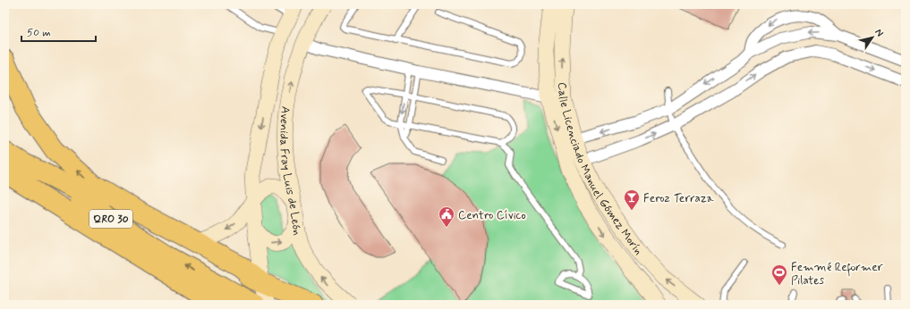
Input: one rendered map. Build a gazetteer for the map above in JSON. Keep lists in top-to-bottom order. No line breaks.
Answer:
{"streets":{"highway":["QRO 30"],"main road":["Calle Licenciado Manuel Gómez Morín","Avenida Fray Luis de León"]},"places":{"bar":["Feroz Terraza"],"public building":["Centro Cívico"],"sports":["Femmé Reformer Pilates"]},"scale_bar":"50 m","north":"top right"}
